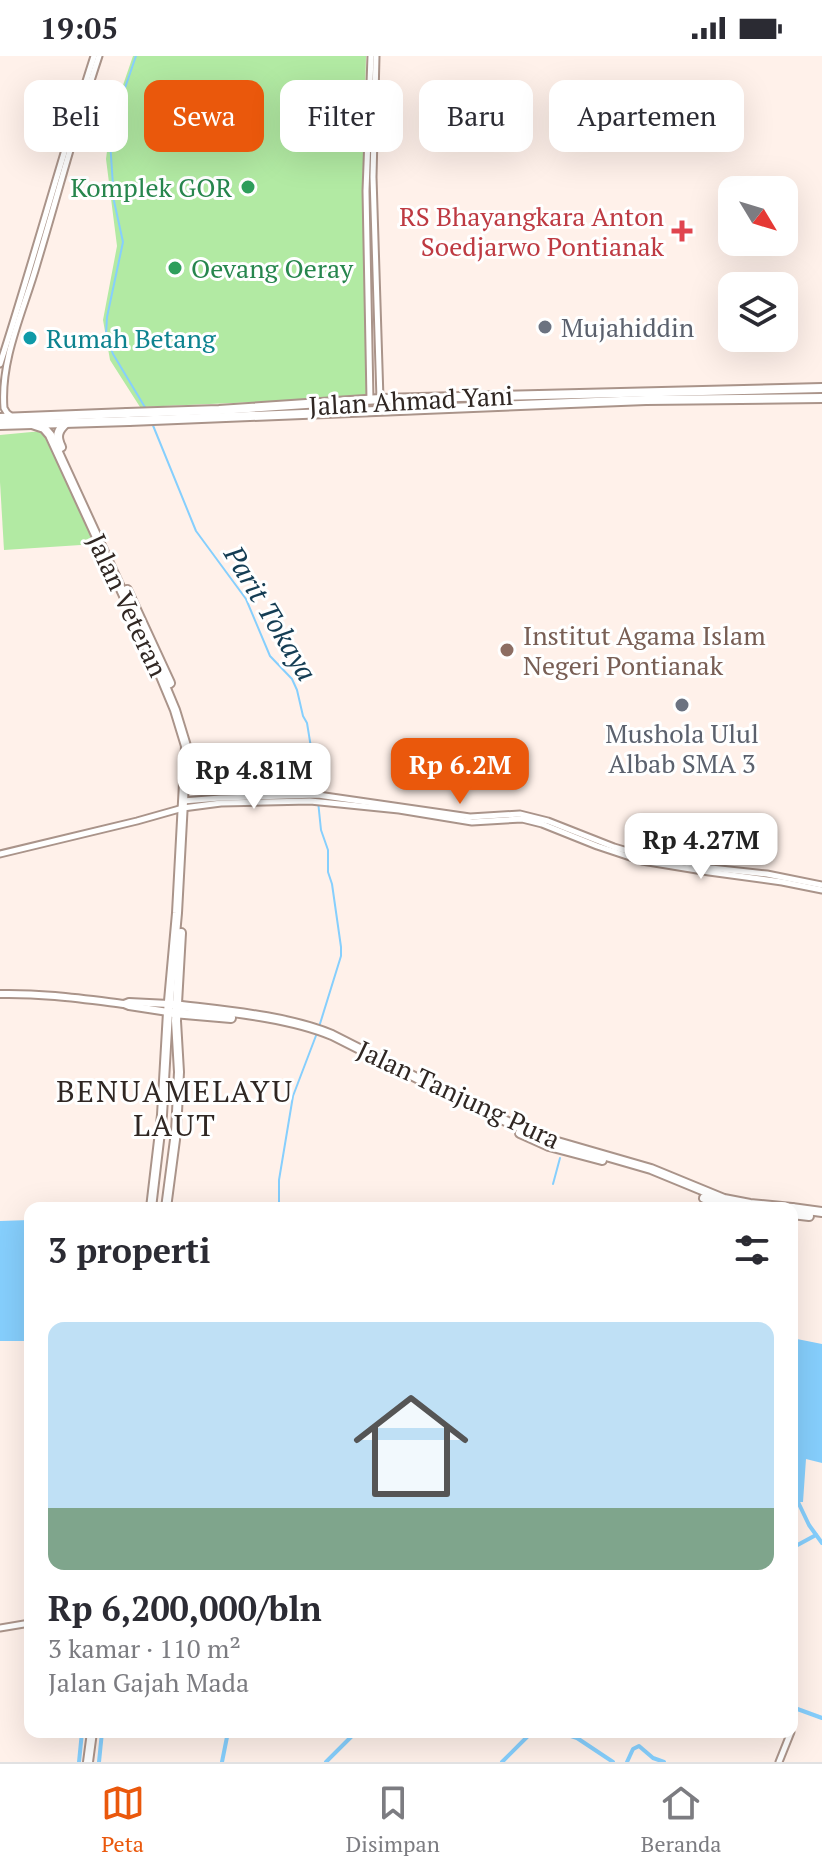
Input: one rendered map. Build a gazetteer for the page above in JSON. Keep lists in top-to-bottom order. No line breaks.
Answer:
{"streets":{"main road":["Jalan Ahmad Yani","Jalan Veteran","Jalan Tanjung Pura"]},"crossings":[["Jalan Ahmad Yani","Jalan Veteran"],["Jalan Veteran","Jalan Tanjung Pura"]],"districts":["BENUAMELAYU LAUT"],"water":["Parit Tokaya"],"places":{"other":["Komplek GOR","Oevang Oeray","Mujahiddin","Rumah Betang","Institut Agama Islam Negeri Pontianak","Mushola Ulul Albab SMA 3"],"health":["RS Bhayangkara Anton Soedjarwo Pontianak"]},"north":"bottom right","page":{"status":"19:05","chip":["Beli","Sewa","Filter","Baru","Apartemen"],"price":["Rp 6.2M","Rp 4.81M","Rp 4.27M"],"heading":"3 properti","list":[{"name":"Rp 6,200,000/bln","note":"3 kamar · 110 m² · Jalan Gajah Mada"}],"tabs":["Peta","Disimpan","Beranda"]}}
